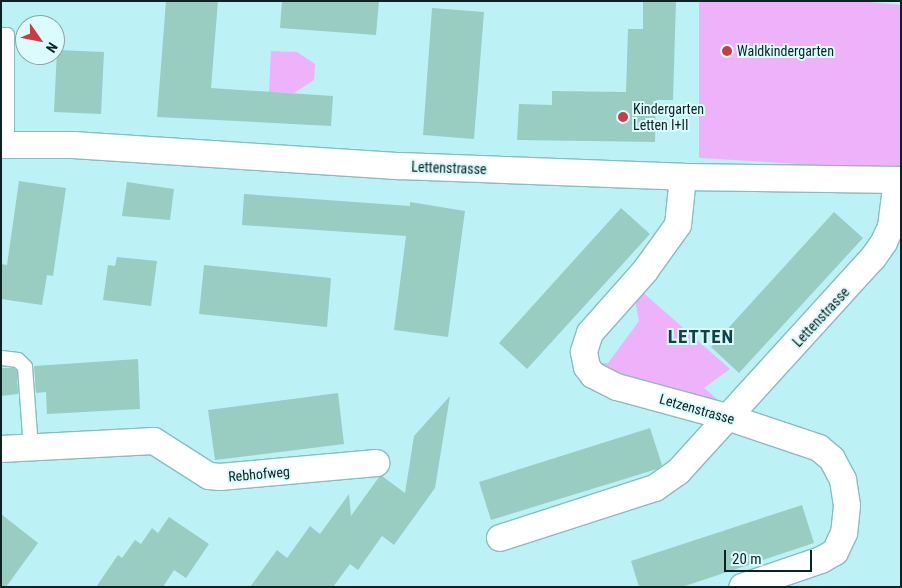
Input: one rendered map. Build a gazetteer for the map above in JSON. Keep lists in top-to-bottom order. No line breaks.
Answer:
{"streets":{"street":["Lettenstrasse","Letzenstrasse","Rebhofweg"]},"crossings":[["Lettenstrasse","Letzenstrasse"]],"districts":["LETTEN"],"places":["Waldkindergarten","Kindergarten Letten I+II"],"scale_bar":"20 m","north":"bottom right"}
